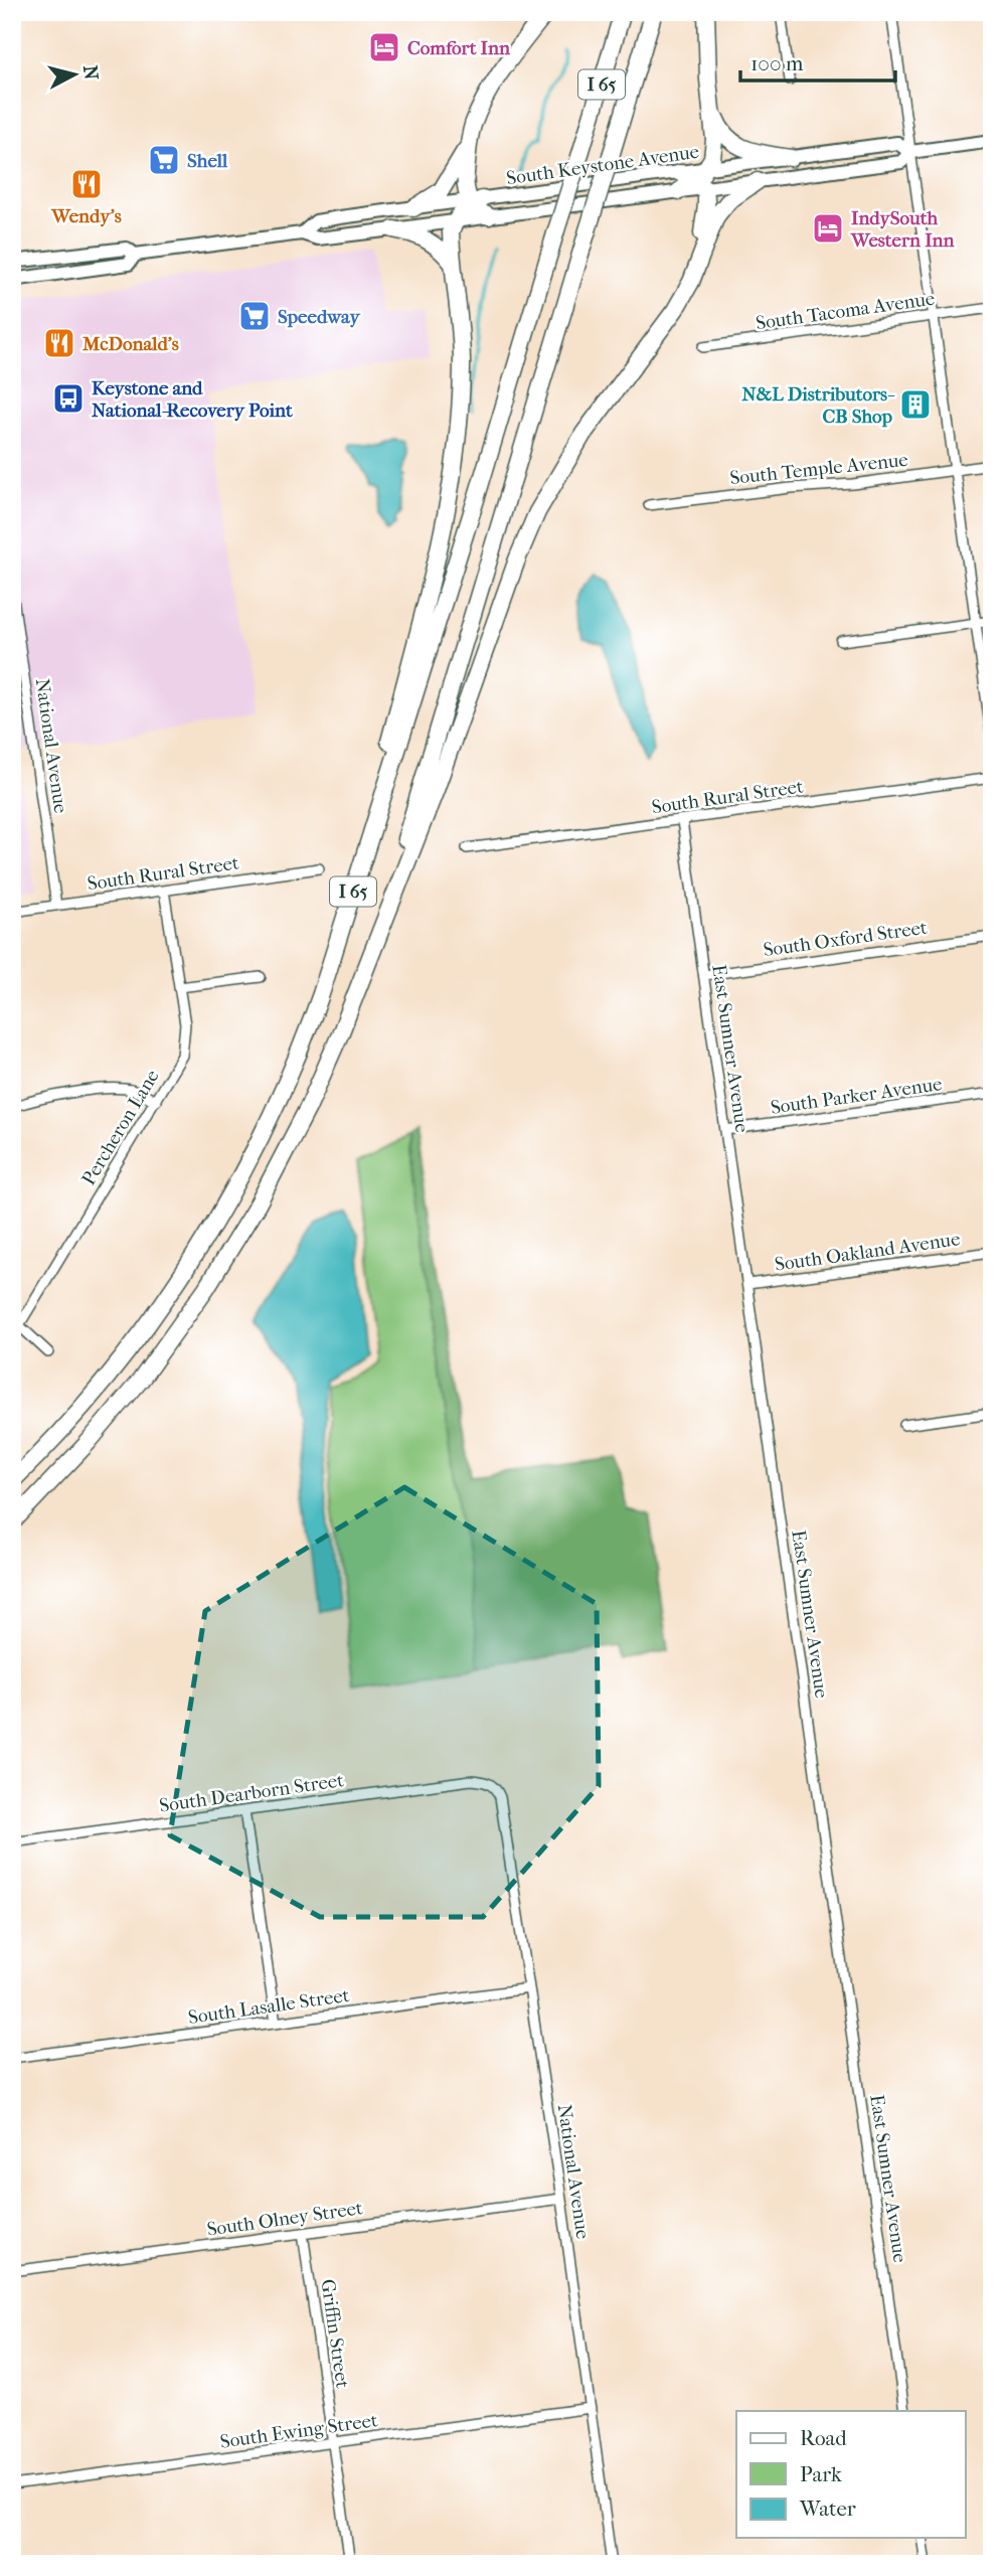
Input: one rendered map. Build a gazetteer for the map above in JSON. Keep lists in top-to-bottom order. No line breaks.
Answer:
{"streets":{"highway":["I 65"],"main road":["South Keystone Avenue"],"street":["South Tacoma Avenue","South Temple Avenue","National Avenue","South Rural Street","South Oxford Street","East Sumner Avenue","South Parker Avenue","Percheron Lane","South Oakland Avenue","South Dearborn Street","South Lasalle Street","South Olney Street","Griffin Street","South Ewing Street"]},"crossings":[["National Avenue","South Rural Street"],["National Avenue","South Dearborn Street"],["National Avenue","South Lasalle Street"],["National Avenue","South Olney Street"],["National Avenue","South Ewing Street"],["South Rural Street","East Sumner Avenue"],["South Rural Street","Percheron Lane"],["South Oxford Street","East Sumner Avenue"],["East Sumner Avenue","South Parker Avenue"],["East Sumner Avenue","South Oakland Avenue"],["South Olney Street","Griffin Street"],["Griffin Street","South Ewing Street"]],"places":{"hotel":["Comfort Inn","IndySouth Western Inn"],"supermarket":["Shell","Speedway"],"restaurant":["Wendy's","McDonald's"],"bus stop":["Keystone and National-Recovery Point"],"building":["N&L Distributors- CB Shop"]},"legend":["Road","Park","Water"],"scale_bar":"100 m","north":"right"}
